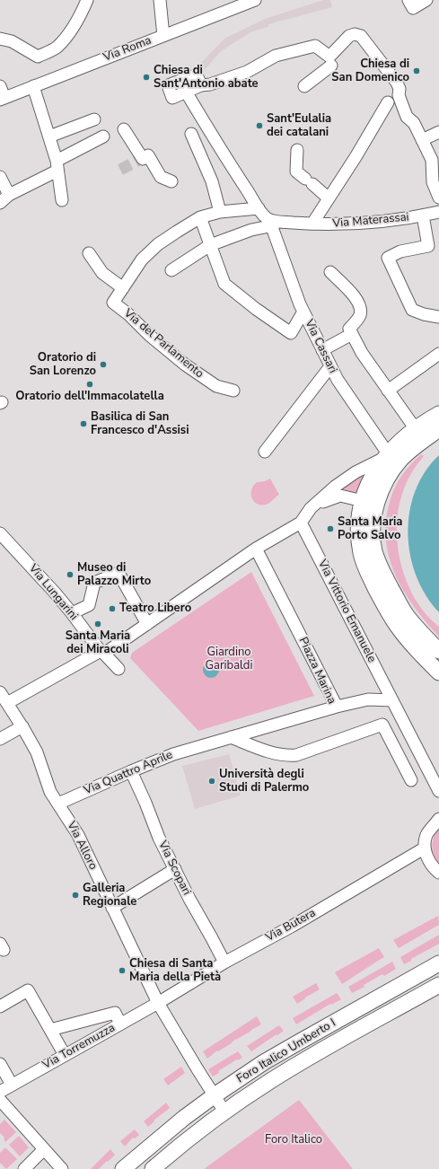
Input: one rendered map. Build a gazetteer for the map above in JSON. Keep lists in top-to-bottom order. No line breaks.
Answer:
{"streets":{"main road":["Foro Italico Umberto I"],"street":["Via Roma","Via Materassai","Via del Parlamento","Via Cassari","Via Lungarini","Via Vittorio Emanuele","Piazza Marina","Via Quattro Aprile","Via Alloro","Via Scopari","Via Butera","Via Torremuzza"]},"crossings":[["Via Materassai","Via Cassari"],["Piazza Marina","Via Quattro Aprile"],["Via Quattro Aprile","Via Alloro"],["Via Quattro Aprile","Via Scopari"],["Via Alloro","Via Butera"],["Via Alloro","Via Torremuzza"],["Via Alloro","Foro Italico Umberto I"],["Via Scopari","Via Butera"],["Via Butera","Via Torremuzza"]],"parks":["Giardino Garibaldi","Foro Italico"],"places":["Chiesa di San Domenico","Chiesa di Sant'Antonio abate","Sant'Eulalia dei catalani","Oratorio di San Lorenzo","Oratorio dell'Immacolatella","Basilica di San Francesco d'Assisi","Santa Maria Porto Salvo","Museo di Palazzo Mirto","Teatro Libero","Santa Maria dei Miracoli","Università degli Studi di Palermo","Galleria Regionale","Chiesa di Santa Maria della Pietà"]}
